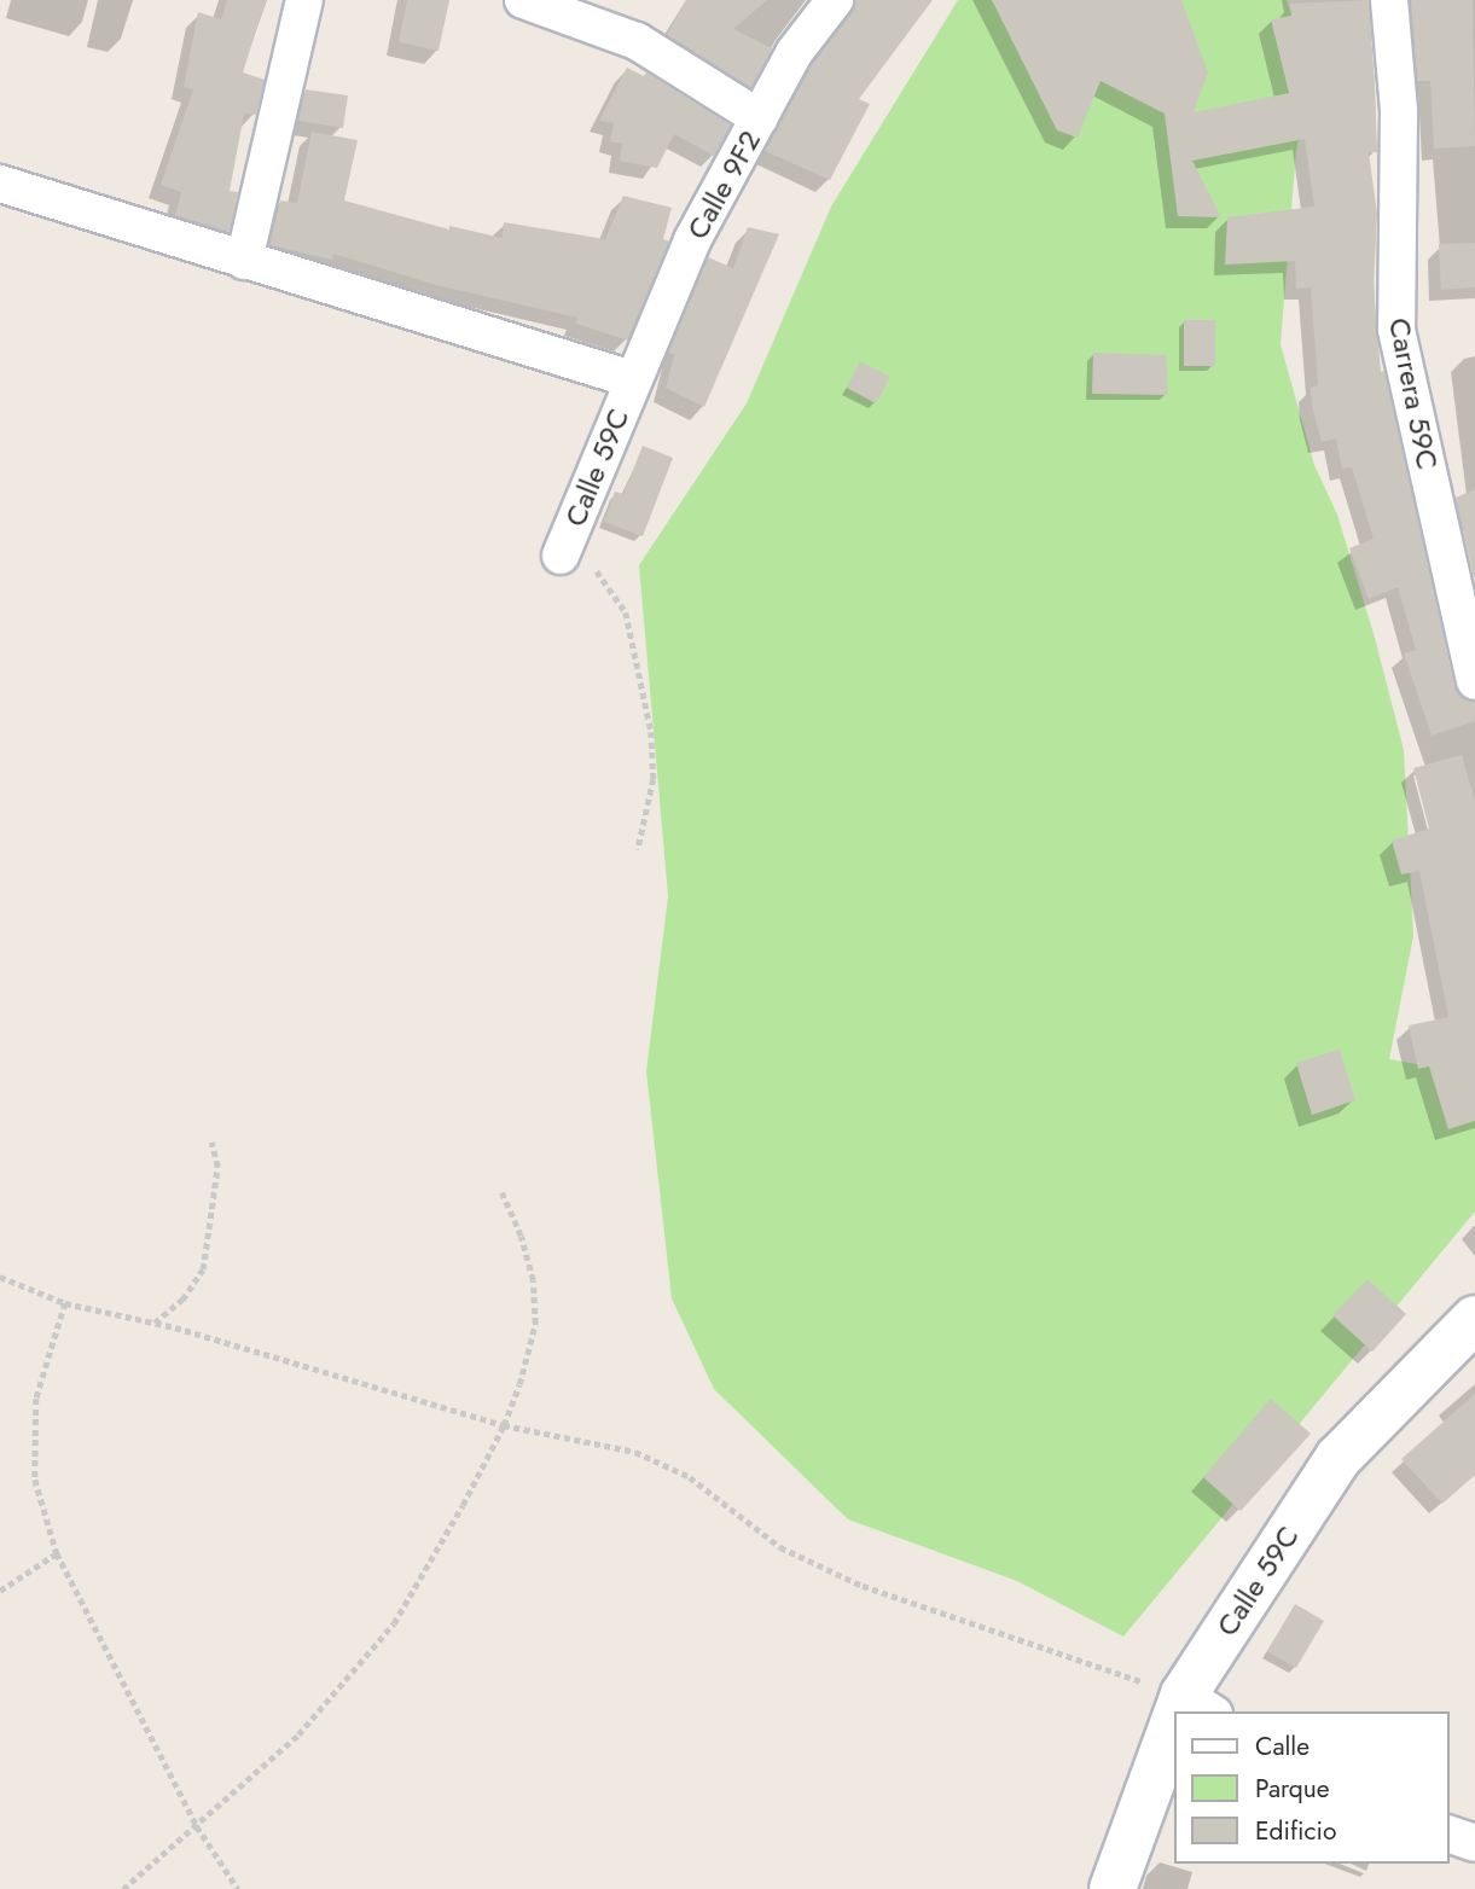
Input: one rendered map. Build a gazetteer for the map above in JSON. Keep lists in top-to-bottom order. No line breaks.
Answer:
{"streets":{"street":["Calle 9F2","Carrera 59C","Calle 59C"]},"crossings":[["Calle 9F2","Calle 59C"]],"legend":["Calle","Parque","Edificio"]}
